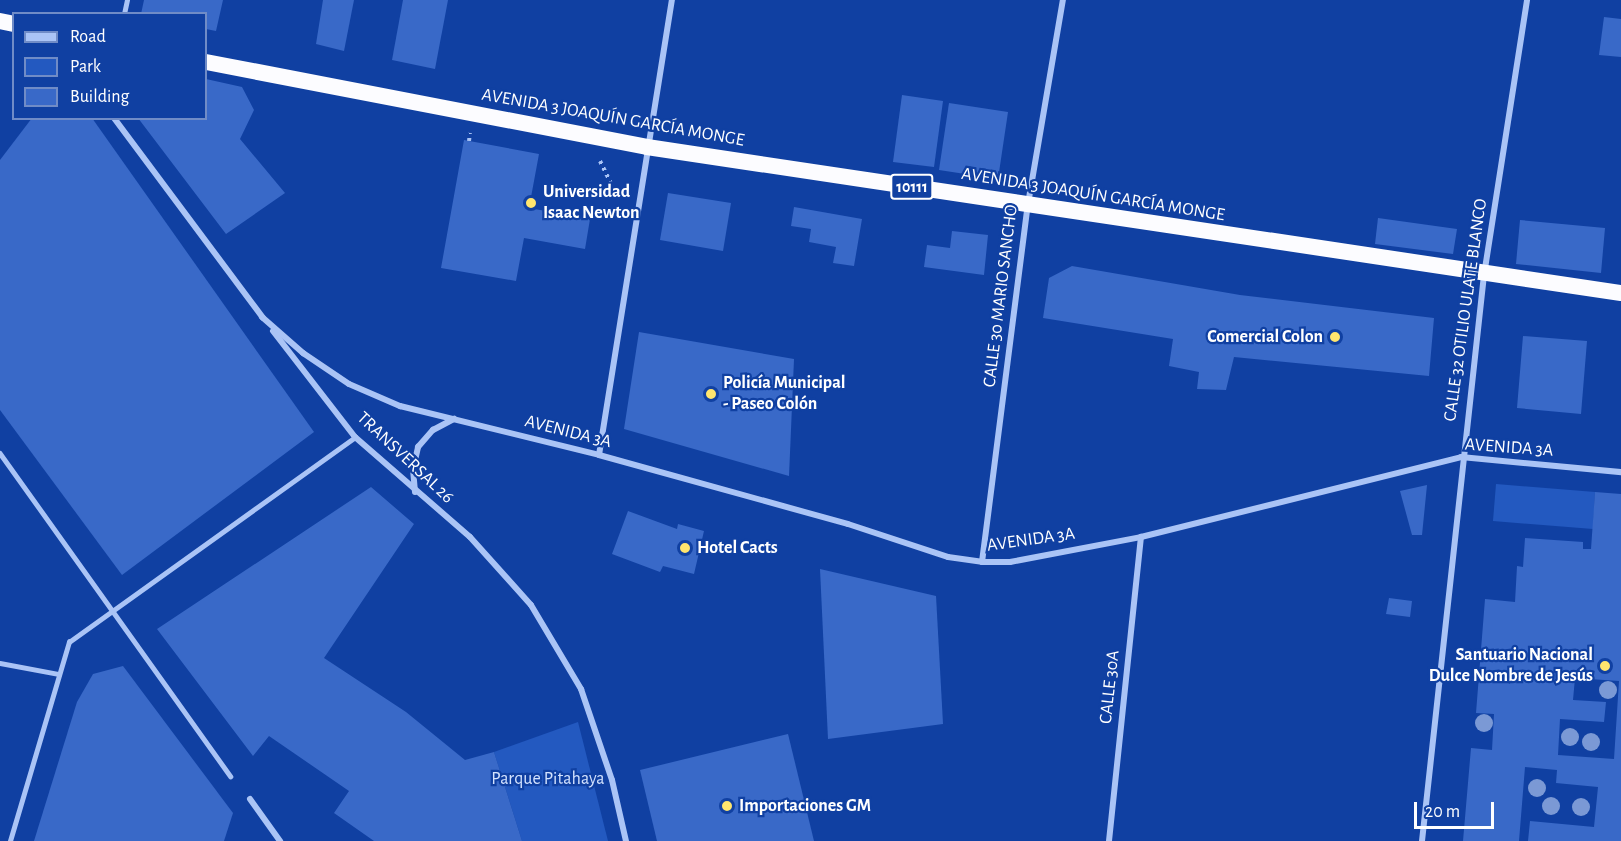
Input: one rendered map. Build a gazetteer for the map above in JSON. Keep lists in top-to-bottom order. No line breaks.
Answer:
{"streets":{"highway":["AVENIDA 3 JOAQUÍN GARCÍA MONGE","10111"],"street":["CALLE 30 MARIO SANCHO","CALLE 32 OTILIO ULATE BLANCO","AVENIDA 3A","TRANSVERSAL 26","CALLE 30A"]},"crossings":[["AVENIDA 3 JOAQUÍN GARCÍA MONGE","CALLE 30 MARIO SANCHO"],["AVENIDA 3 JOAQUÍN GARCÍA MONGE","CALLE 32 OTILIO ULATE BLANCO"],["CALLE 30 MARIO SANCHO","AVENIDA 3A"],["CALLE 32 OTILIO ULATE BLANCO","AVENIDA 3A"],["AVENIDA 3A","TRANSVERSAL 26"],["AVENIDA 3A","CALLE 30A"]],"parks":["Parque Pitahaya"],"places":["Universidad Isaac Newton","Comercial Colon","Policía Municipal - Paseo Colón","Hotel Cacts","Santuario Nacional Dulce Nombre de Jesús","Importaciones GM"],"legend":["Road","Park","Building"],"scale_bar":"20 m"}
